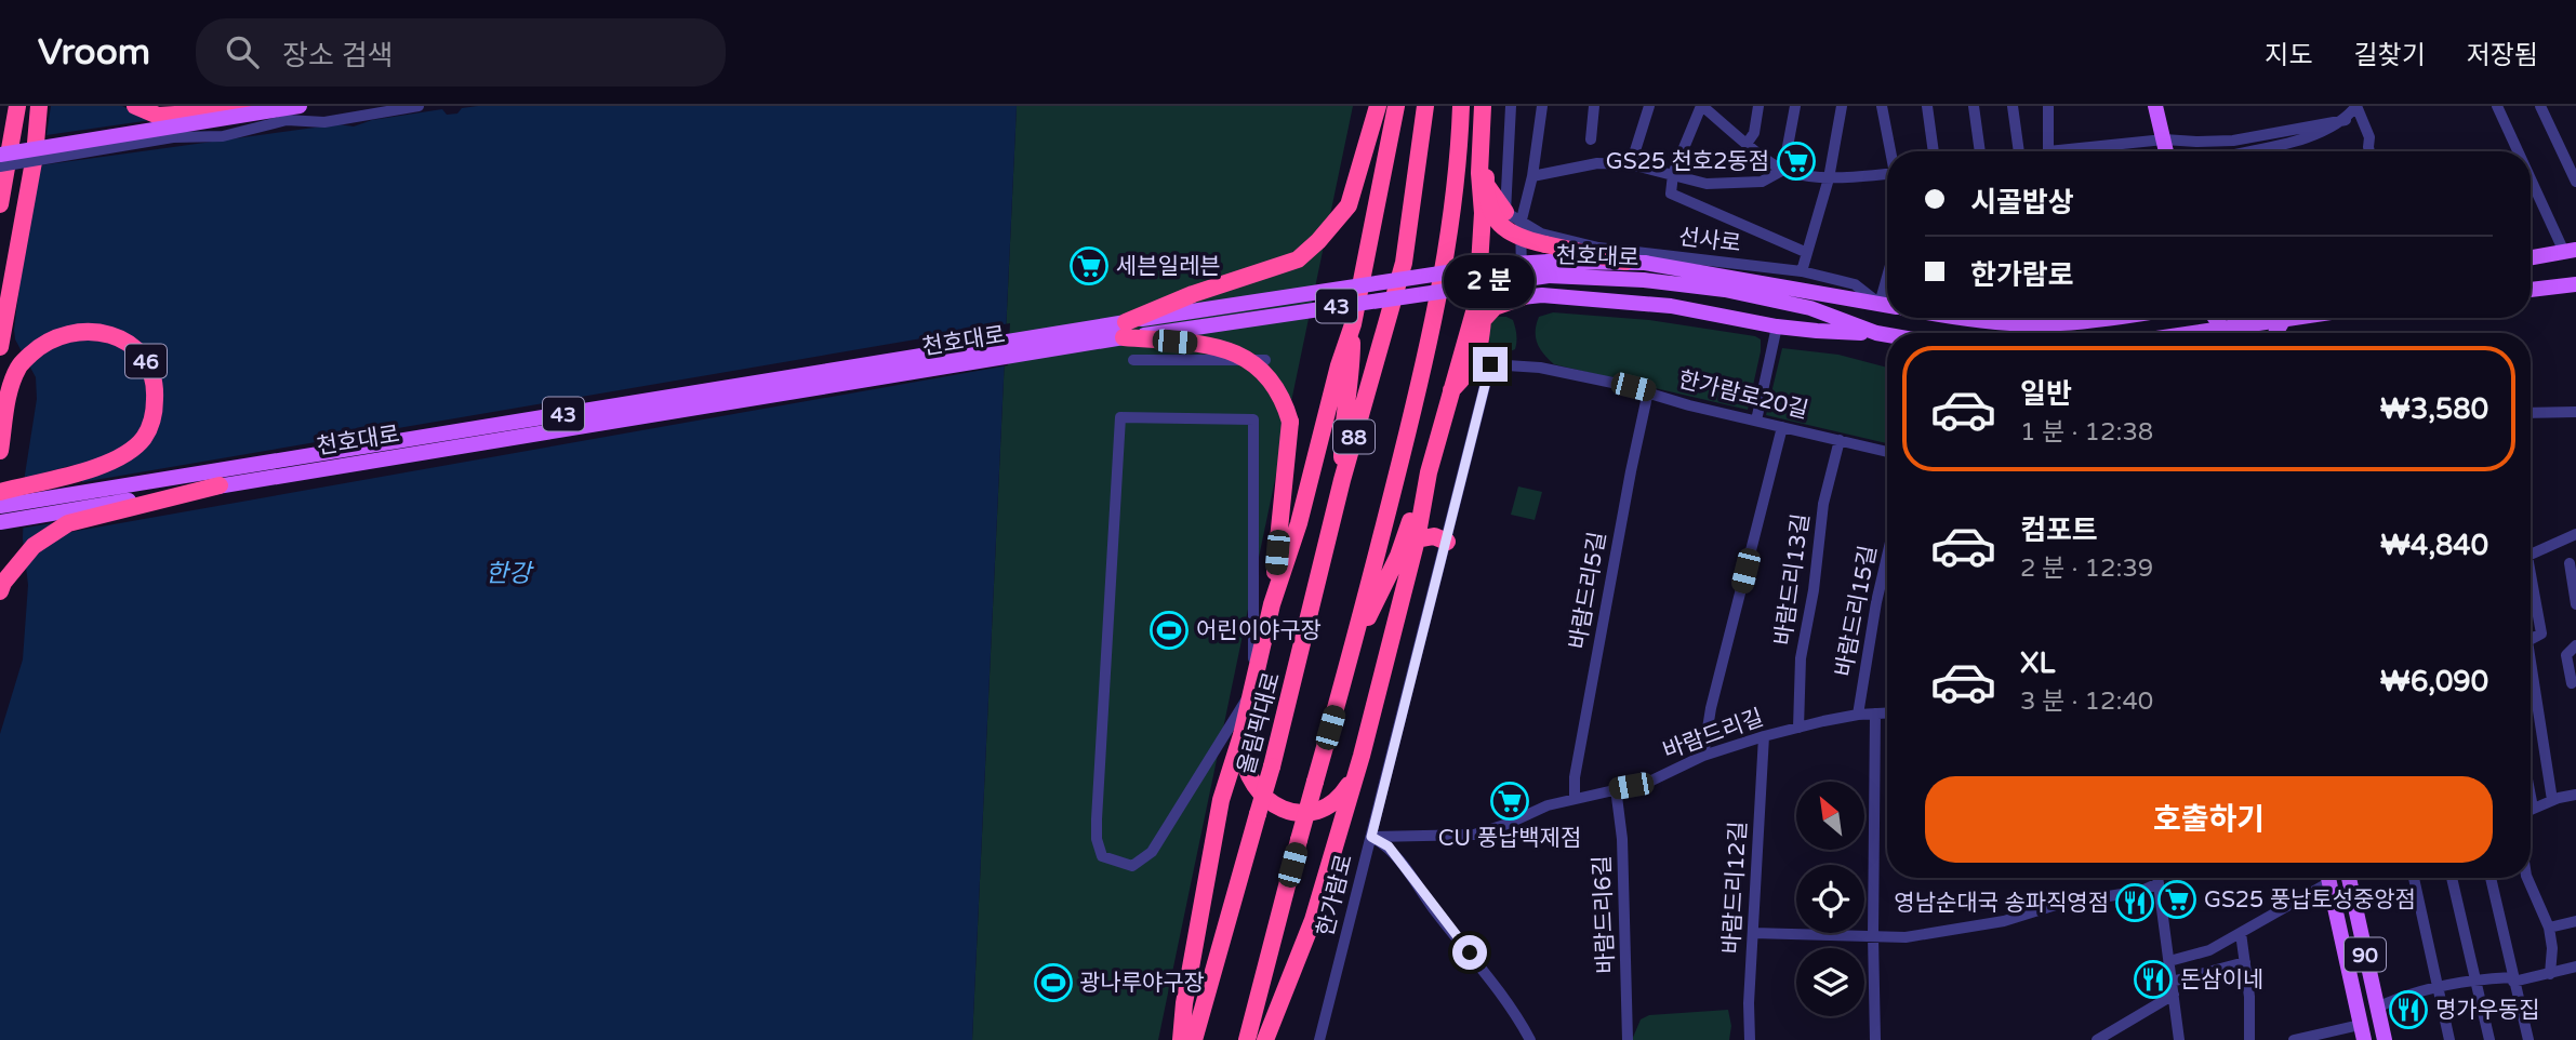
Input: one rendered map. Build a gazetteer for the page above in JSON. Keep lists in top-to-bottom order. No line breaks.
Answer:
{"streets":{"highway":["46","88","올림픽대로"],"main road":["천호대로","43","90"],"street":["선사로","한가람로20길","바람드리13길","바람드리5길","바람드리15길","바람드리길","바람드리12길","한가람로","바람드리6길"]},"crossings":[["선사로","천호대로"],["한가람로20길","바람드리13길"],["한가람로20길","바람드리5길"],["한가람로20길","한가람로"],["바람드리13길","바람드리길"],["바람드리5길","바람드리길"],["바람드리15길","바람드리길"],["바람드리길","바람드리12길"],["바람드리길","한가람로"],["바람드리길","바람드리6길"]],"water":["한강"],"places":{"supermarket":["GS25 천호2동점","세븐일레븐","CU 풍납백제점","GS25 풍납토성중앙점"],"sports":["어린이야구장","광나루야구장"],"restaurant":["영남순대국 송파직영점","돈삼이네","명가우동집"]},"north":"top left","page":{"header":"Vroom","search":"장소 검색","nav":["지도","길찾기","저장됨"],"banner":["시골밥상","한가람로"],"bubble":"2 분","list":[{"name":"일반","note":"1 분 · 12:38","value":"₩3,580"},{"name":"컴포트","note":"2 분 · 12:39","value":"₩4,840"},{"name":"XL","note":"3 분 · 12:40","value":"₩6,090"}],"buttons":"호출하기"}}
